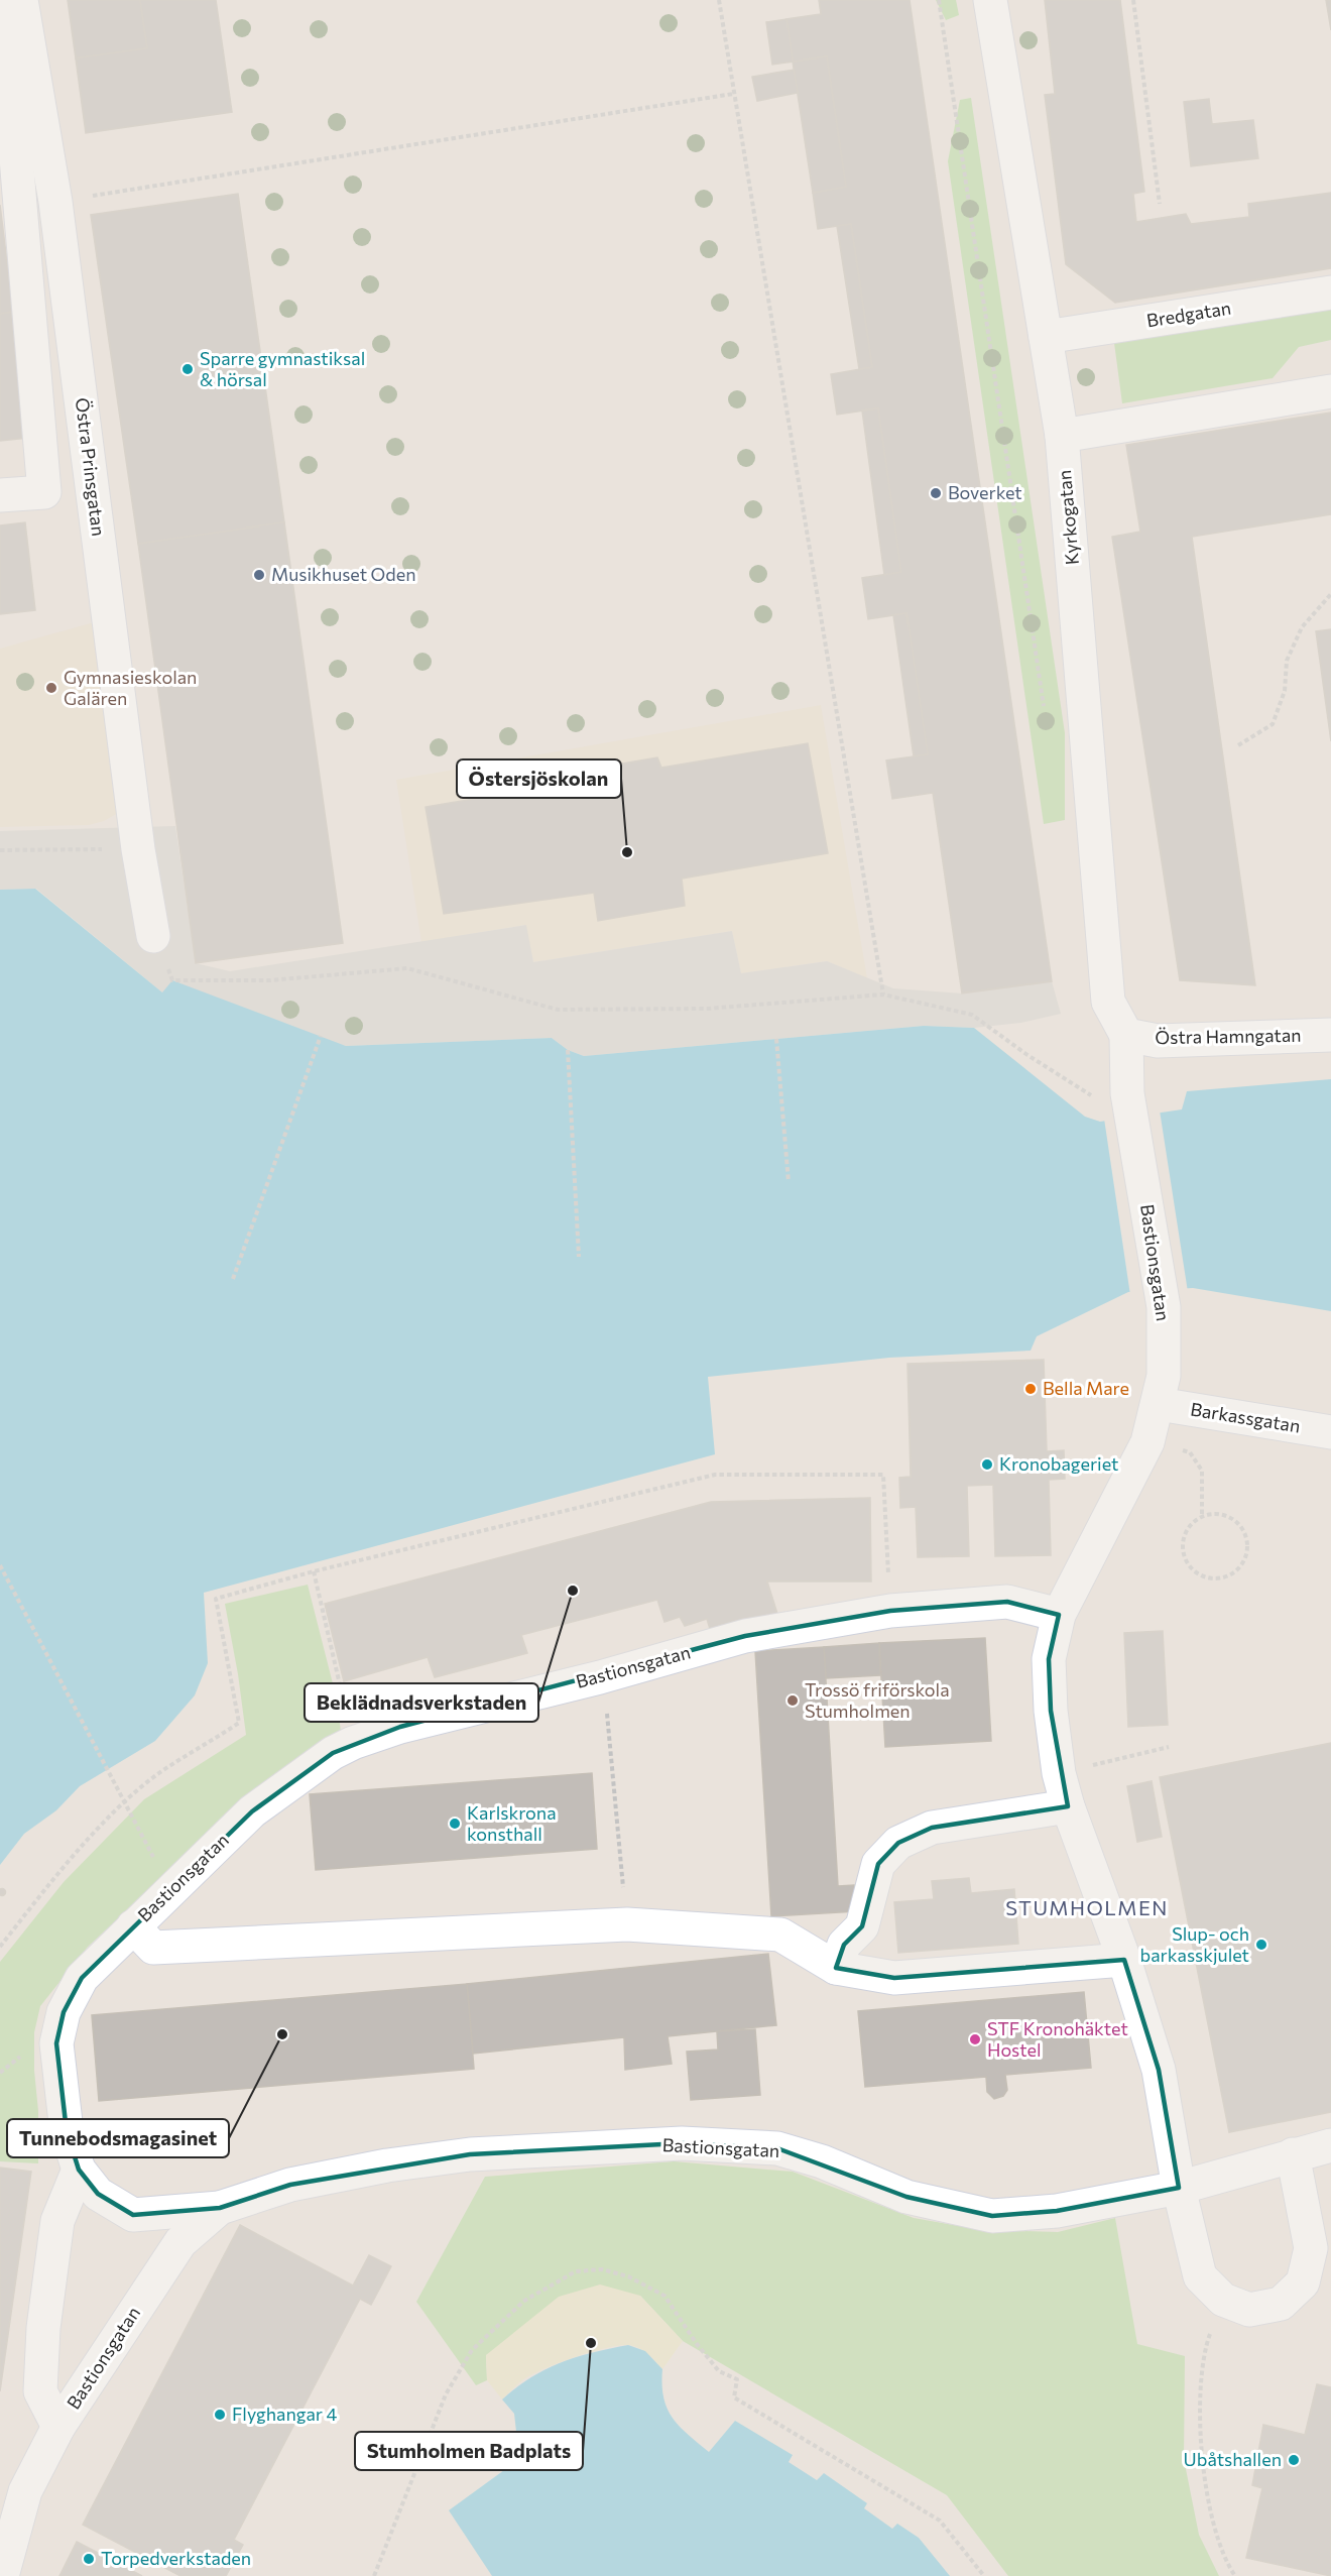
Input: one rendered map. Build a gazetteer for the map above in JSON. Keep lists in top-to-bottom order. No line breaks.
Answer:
{"streets":{"street":["Bredgatan","Östra Prinsgatan","Kyrkogatan","Östra Hamngatan","Bastionsgatan","Barkassgatan"]},"crossings":[["Bredgatan","Kyrkogatan"],["Kyrkogatan","Östra Hamngatan"],["Kyrkogatan","Bastionsgatan"],["Östra Hamngatan","Bastionsgatan"],["Bastionsgatan","Barkassgatan"]],"districts":["STUMHOLMEN"],"places":["Sparre gymnastiksal & hörsal","Boverket","Musikhuset Oden","Gymnasieskolan Galären","Östersjöskolan","Bella Mare","Kronobageriet","Beklädnadsverkstaden","Trossö friförskola Stumholmen","Karlskrona konsthall","Slup- och barkasskjulet","Tunnebodsmagasinet","STF Kronohäktet Hostel","Stumholmen Badplats","Flyghangar 4","Ubåtshallen","Torpedverkstaden"]}
